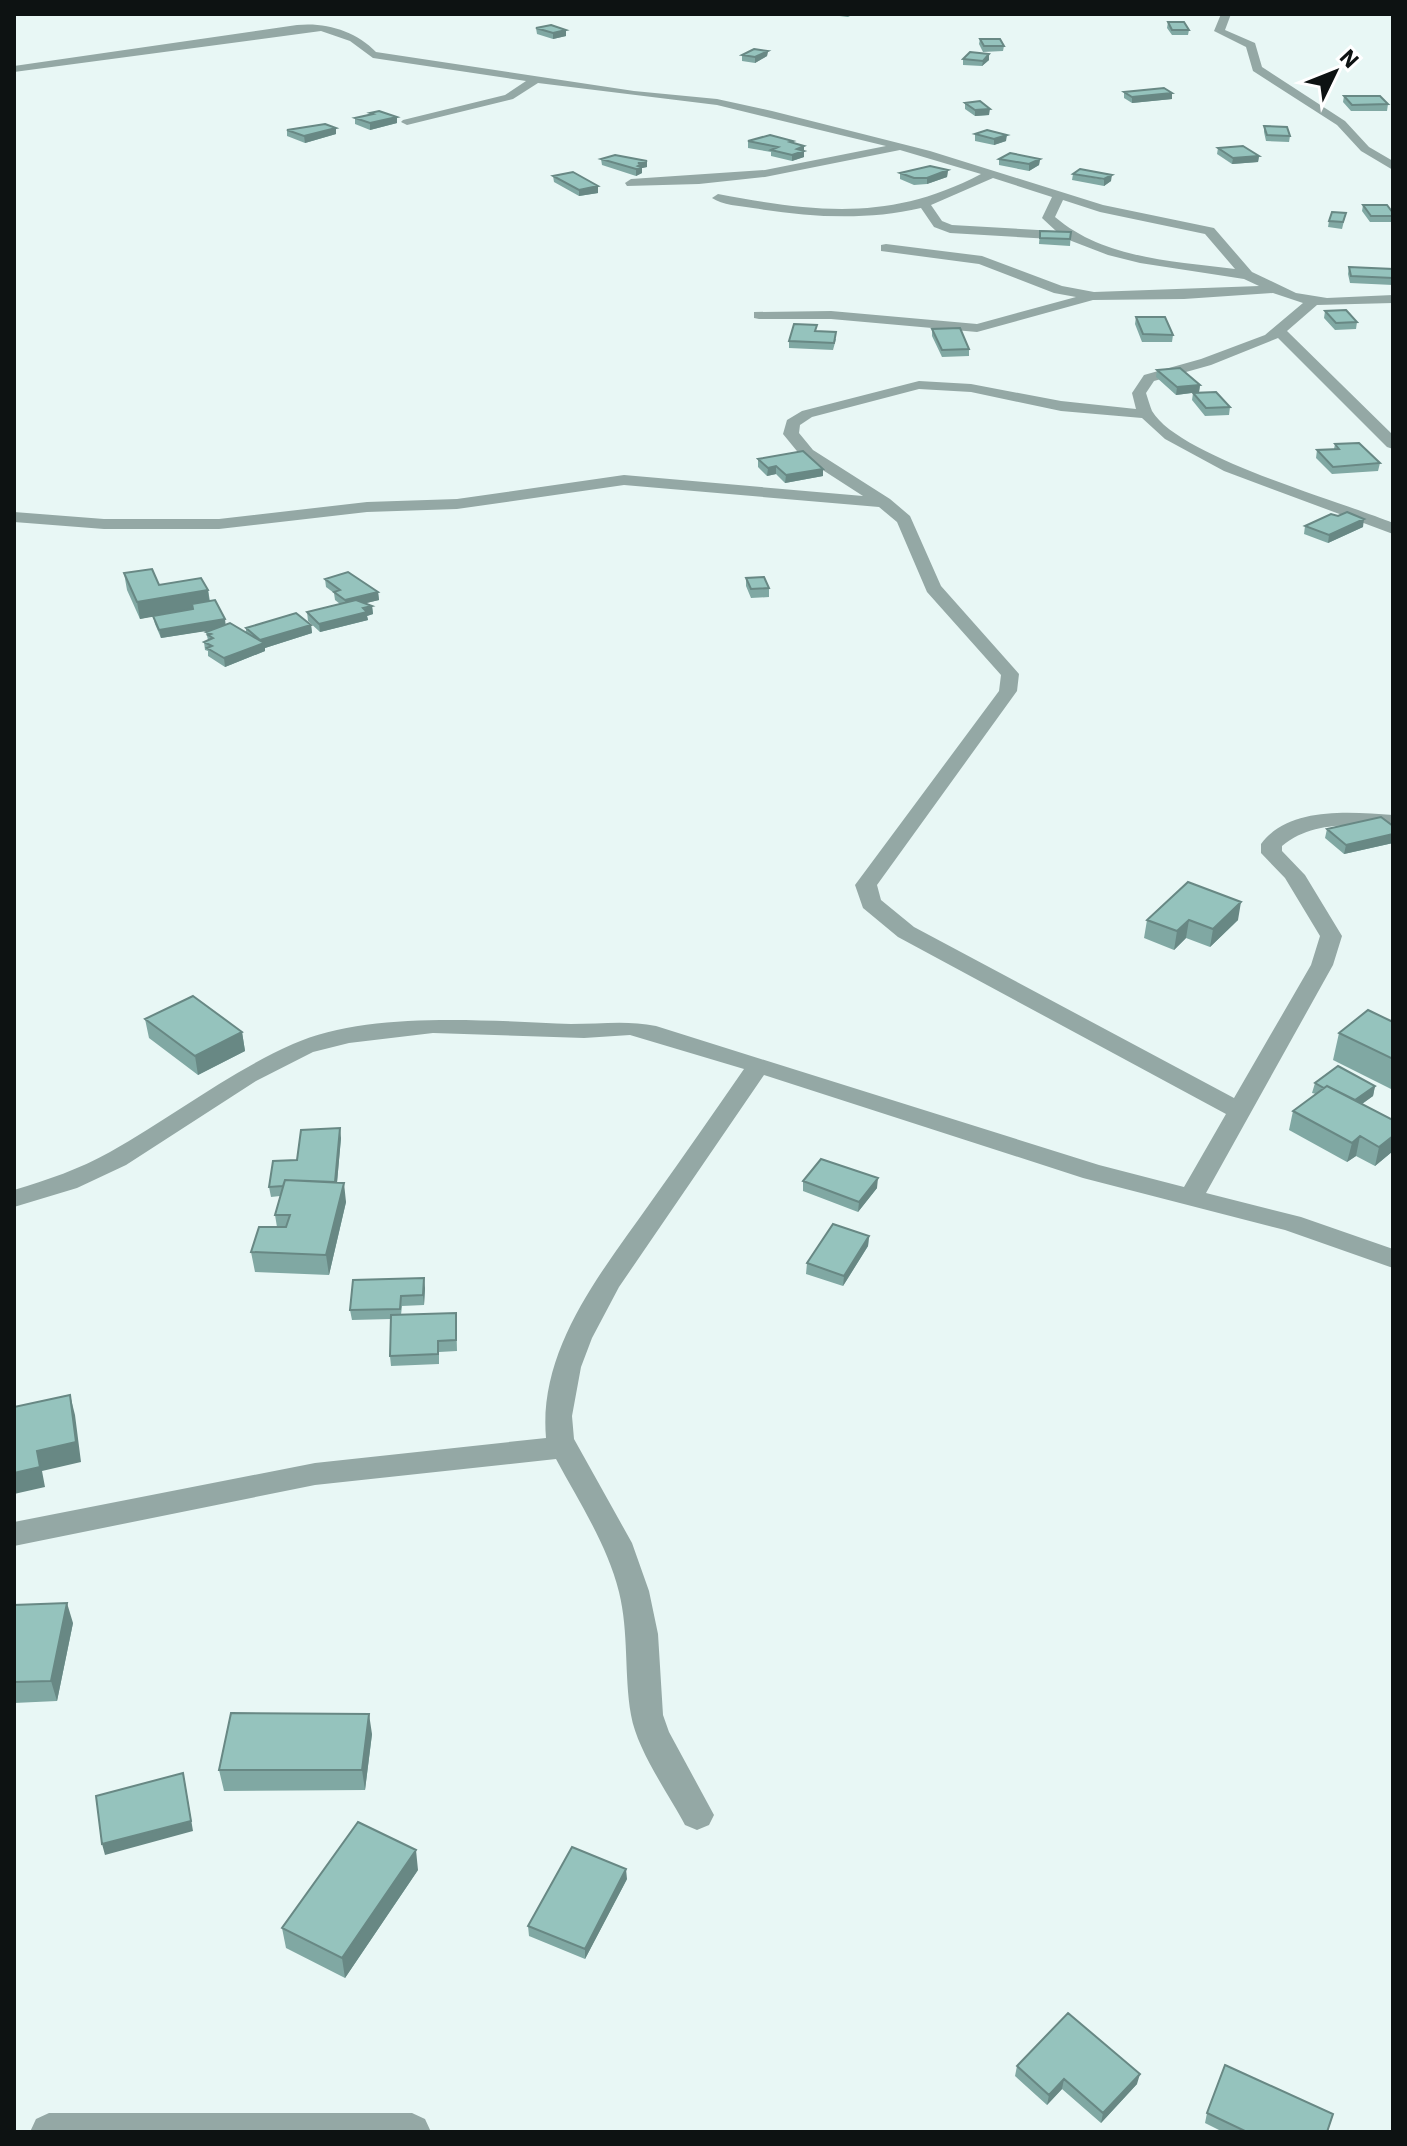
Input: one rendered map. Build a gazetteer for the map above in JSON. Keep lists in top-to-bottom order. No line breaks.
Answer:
{"north":"top right"}
